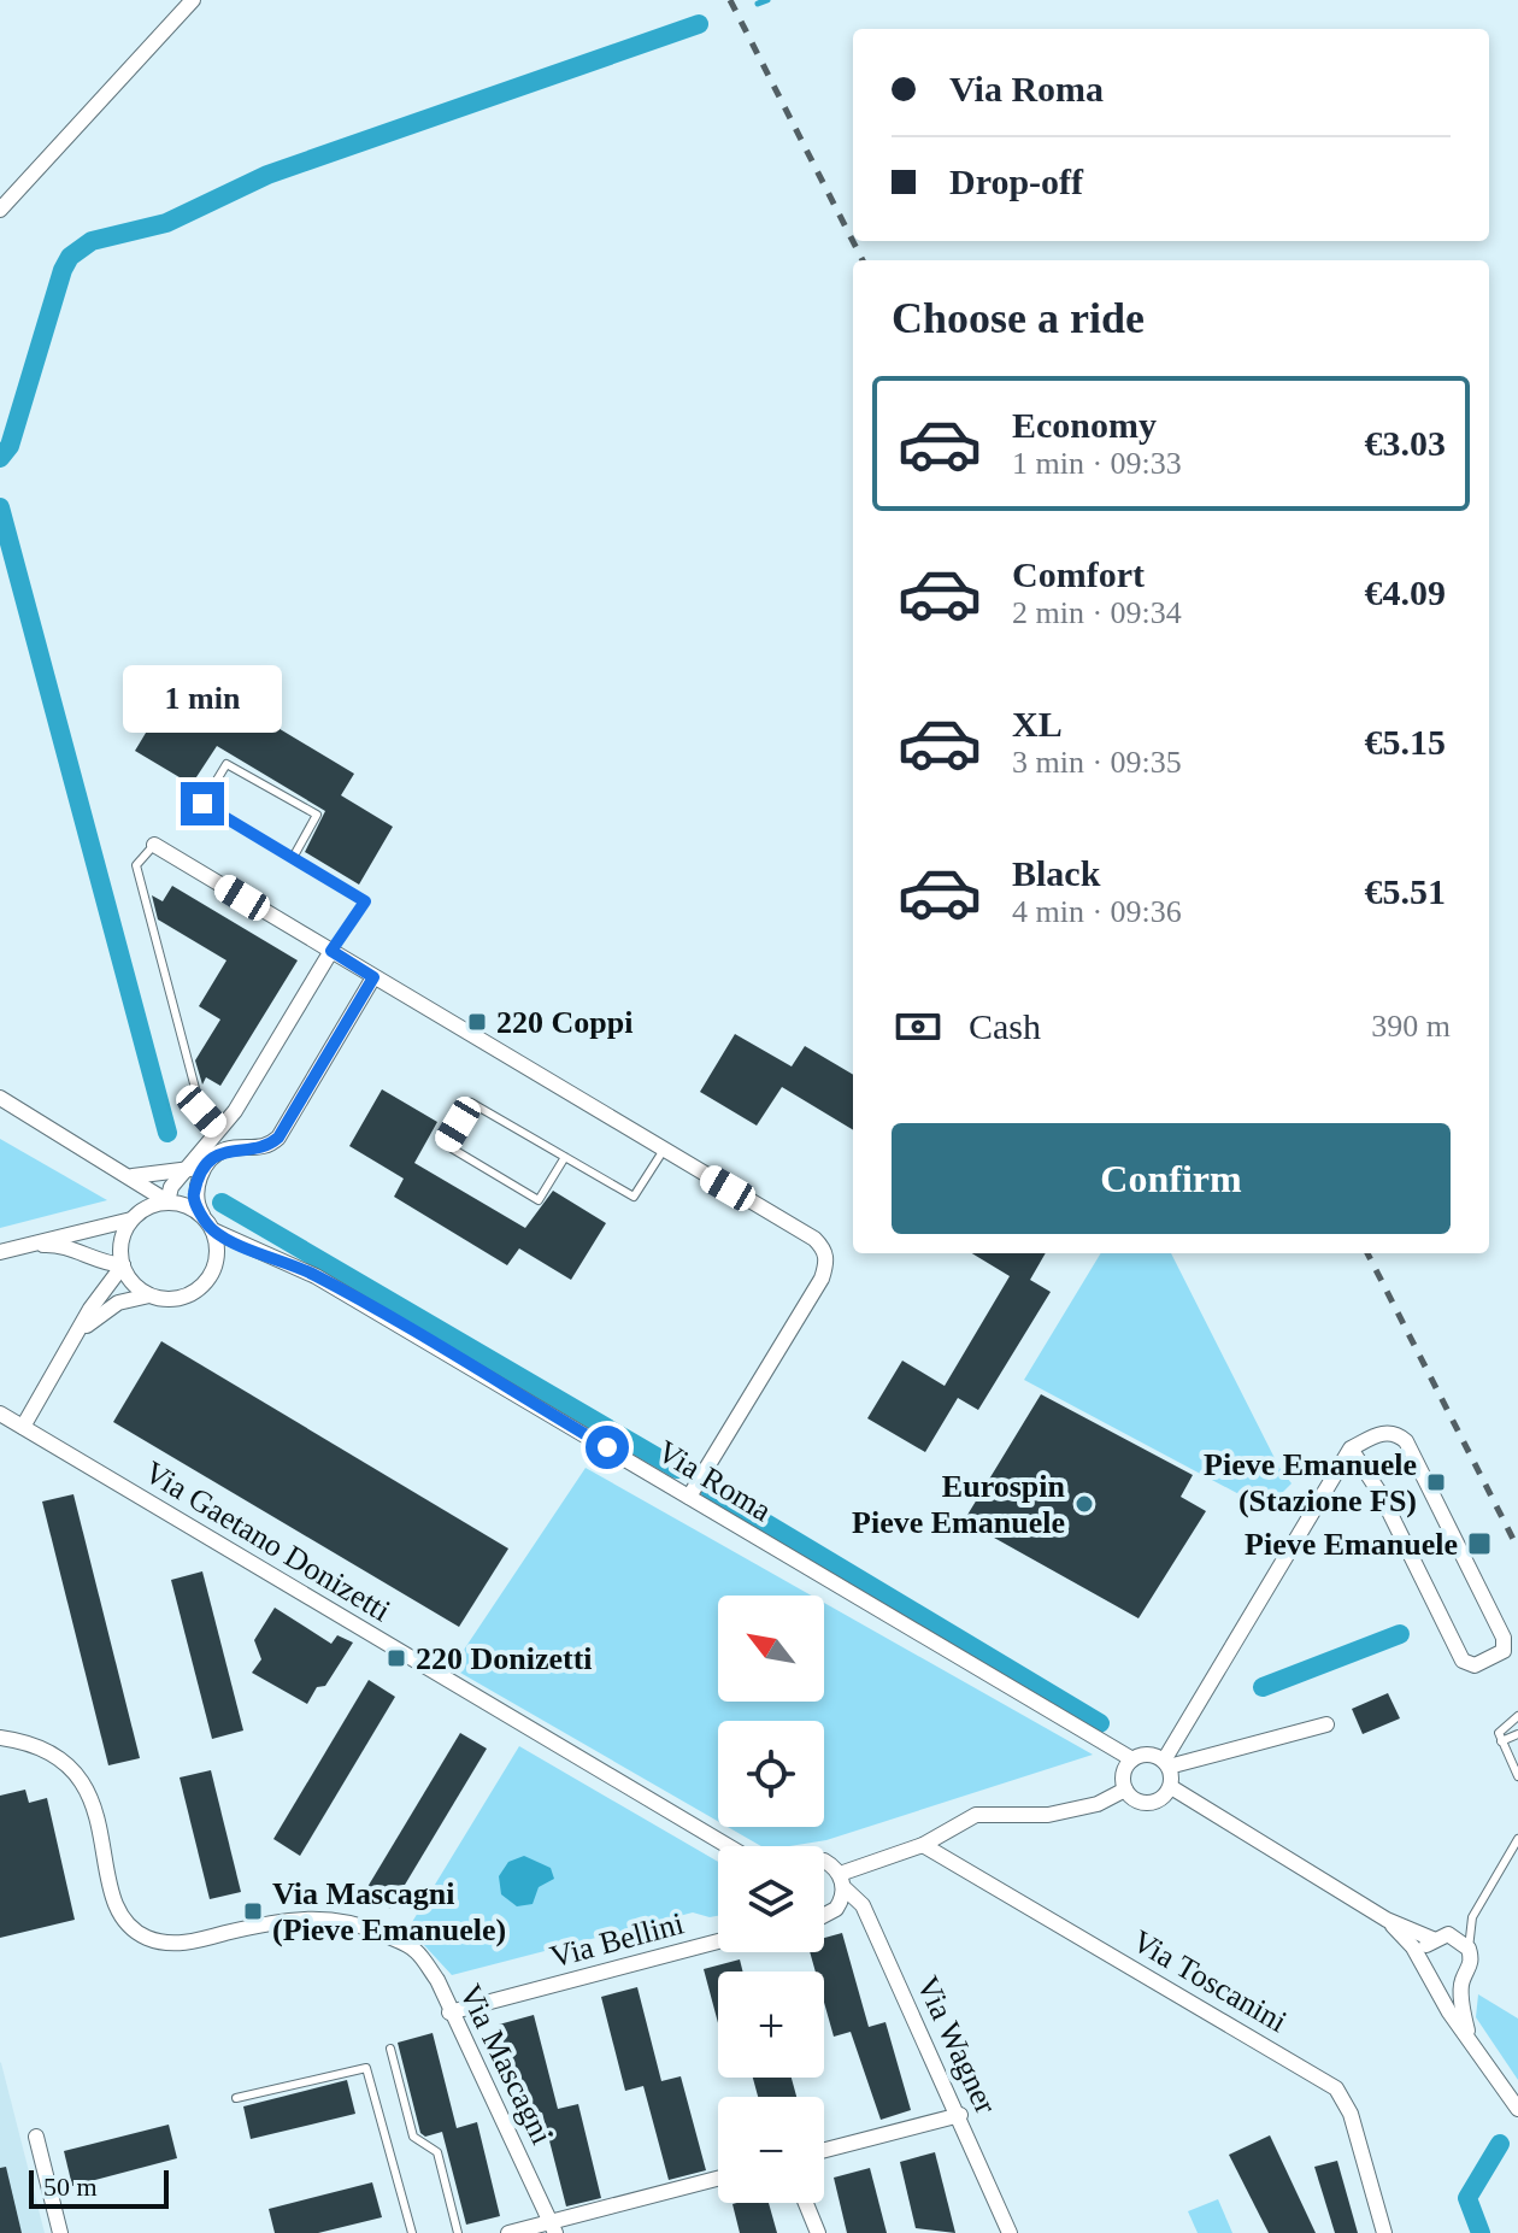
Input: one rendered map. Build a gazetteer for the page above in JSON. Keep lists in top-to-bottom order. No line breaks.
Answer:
{"streets":{"street":["Via Roma","Via Gaetano Donizetti","Via Bellini","Via Toscanini","Via Wagner","Via Mascagni"]},"crossings":[["Via Bellini","Via Mascagni"]],"places":{"transit":["220 Coppi","Pieve Emanuele (Stazione FS)","Pieve Emanuele","220 Donizetti","Via Mascagni (Pieve Emanuele)"],"other":["Eurospin Pieve Emanuele"]},"scale_bar":"50 m","north":"top left","page":{"banner":["Via Roma","Drop-off"],"heading":"Choose a ride","list":[{"name":"Economy","note":"1 min · 09:33","value":"€3.03"},{"name":"Comfort","note":"2 min · 09:34","value":"€4.09"},{"name":"XL","note":"3 min · 09:35","value":"€5.15"},{"name":"Black","note":"4 min · 09:36","value":"€5.51"}],"bubble":"1 min","pay":["Cash","390 m"],"buttons":"Confirm","map_buttons":["+","−"],"scale":"50 m"}}
